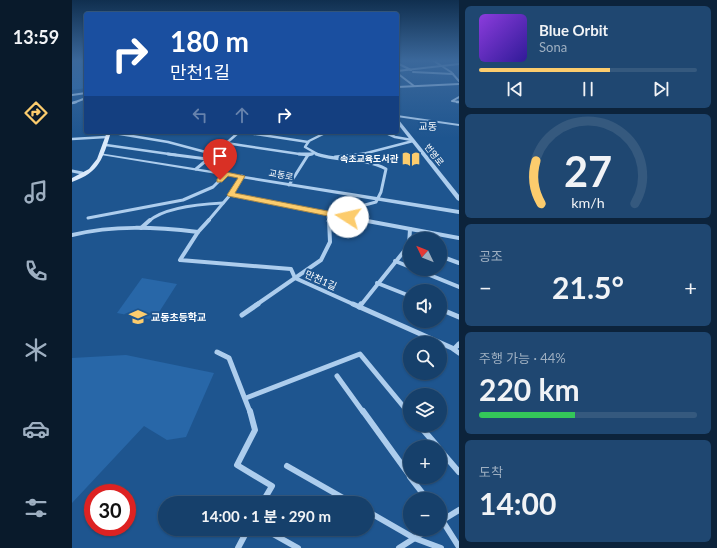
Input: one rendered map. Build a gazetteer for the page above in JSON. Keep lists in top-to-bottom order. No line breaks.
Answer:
{"streets":{"street":["번영로","교동로","만천1길"]},"crossings":[["교동로","만천1길"]],"districts":["교동"],"places":{"library":["속초교육도서관"],"school or university":["교동초등학교"]},"north":"top left","page":{"tabs":"13:59","turn":["180 m","만천1길"],"song":["Blue Orbit","Sona"],"tile":["공조",["주행 가능 · 44%","220 km"],["도착","14:00"]],"map_buttons":["+","−"],"heat":["−","21.5°","+"],"limit":"30","trip":"14:00 · 1 분 · 290 m","gauge":["27","km/h"]}}
